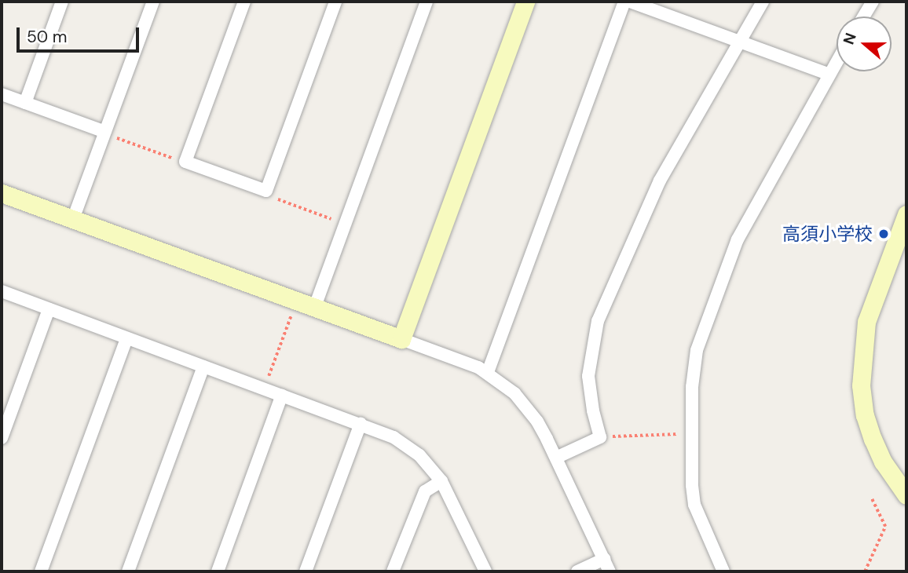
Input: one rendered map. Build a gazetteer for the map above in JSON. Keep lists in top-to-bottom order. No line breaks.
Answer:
{"places":["高須小学校"],"scale_bar":"50 m","north":"left"}
